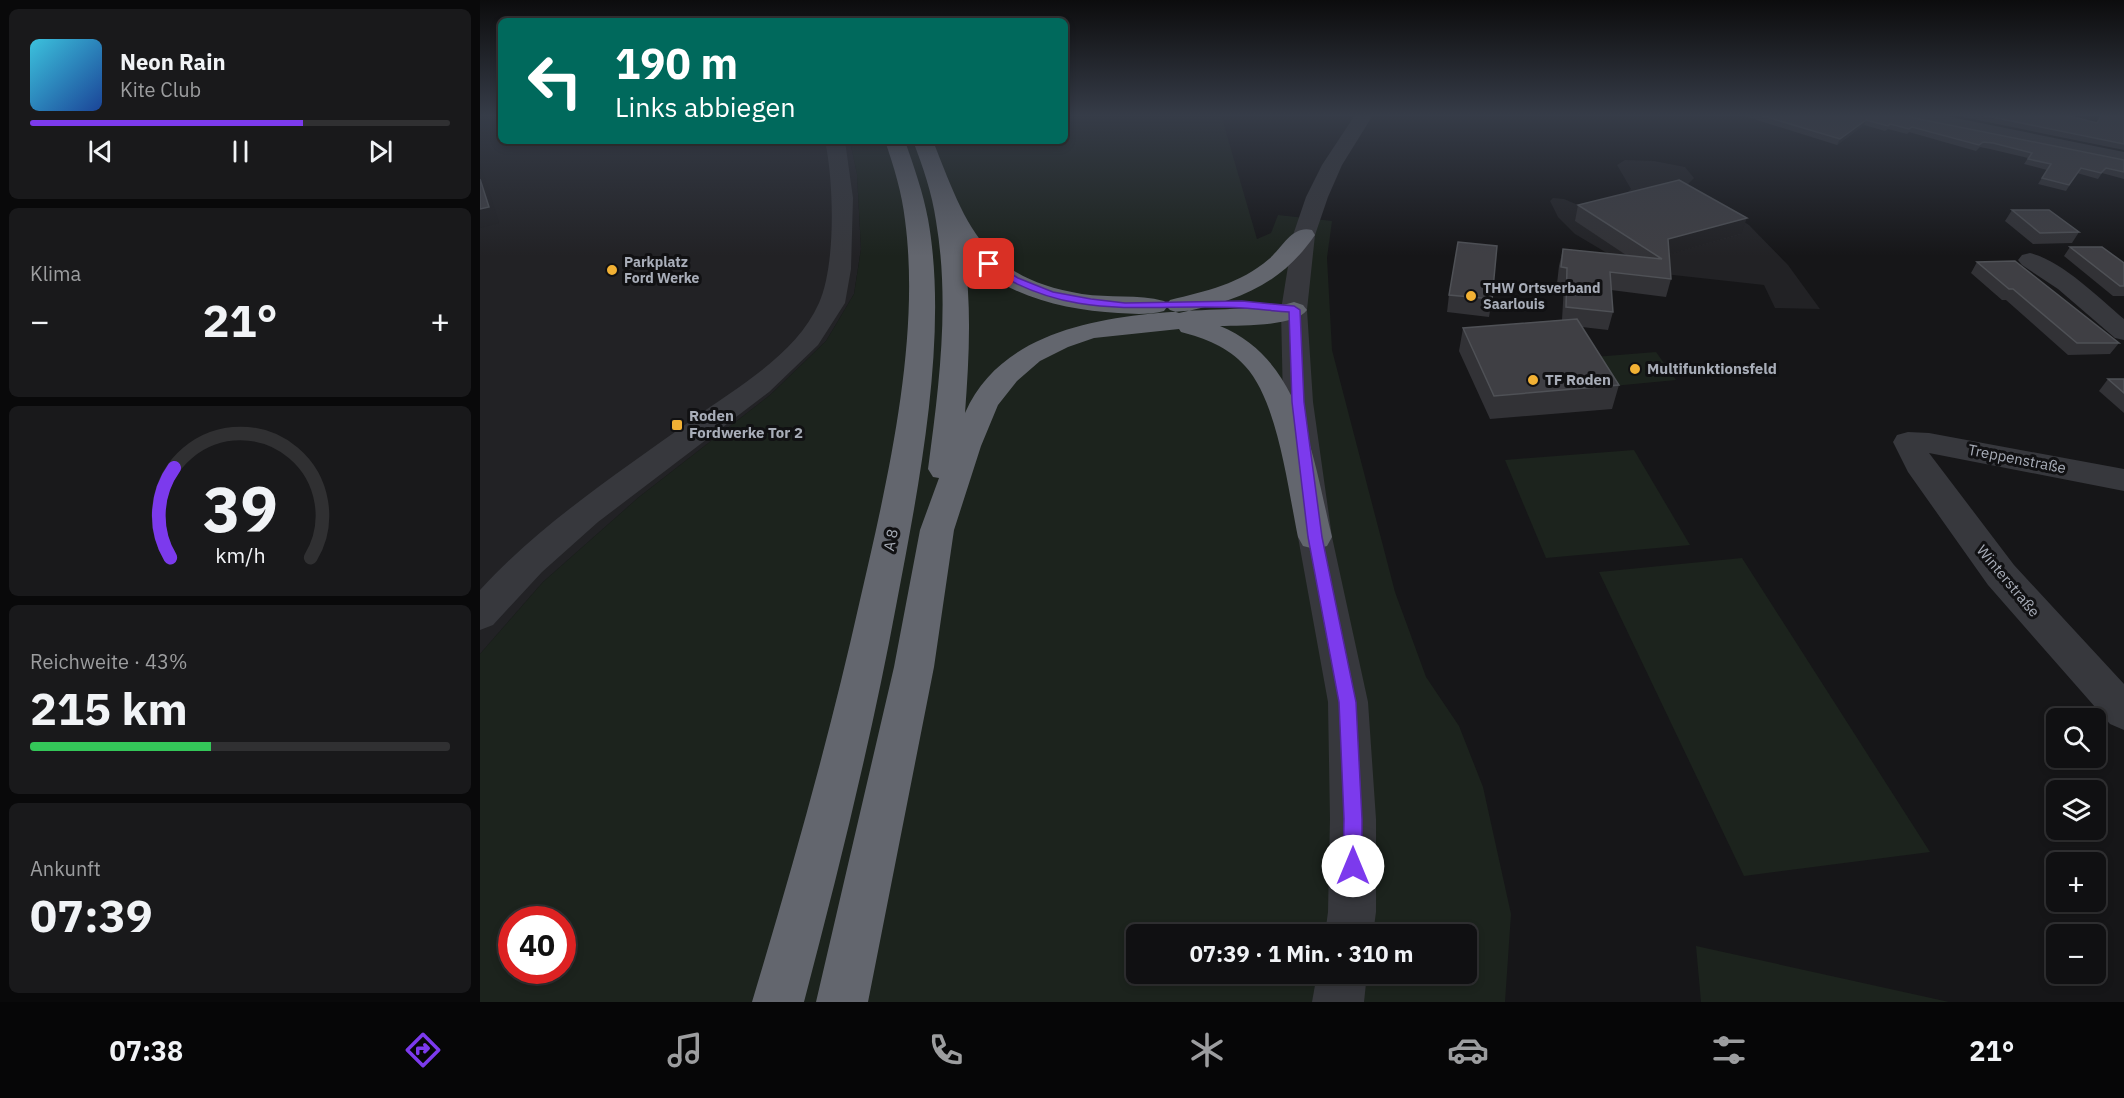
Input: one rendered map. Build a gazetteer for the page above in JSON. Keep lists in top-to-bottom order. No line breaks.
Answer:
{"streets":{"highway":["A 8"],"street":["Treppenstraße","Winterstraße"]},"crossings":[["Treppenstraße","Winterstraße"]],"places":{"other":["Parkplatz Ford Werke","THW Ortsverband Saarlouis","Multifunktionsfeld","TF Roden"],"transit":["Roden Fordwerke Tor 2"]},"page":{"turn":["190 m","Links abbiegen"],"song":["Neon Rain","Kite Club"],"tile":["Klima",["Reichweite · 43%","215 km"],["Ankunft","07:39"]],"heat":["−","21°","+"],"map_buttons":["+","−"],"limit":"40","trip":"07:39 · 1 Min. · 310 m","tabs":["07:38","21°"],"gauge":["39","km/h"]}}
